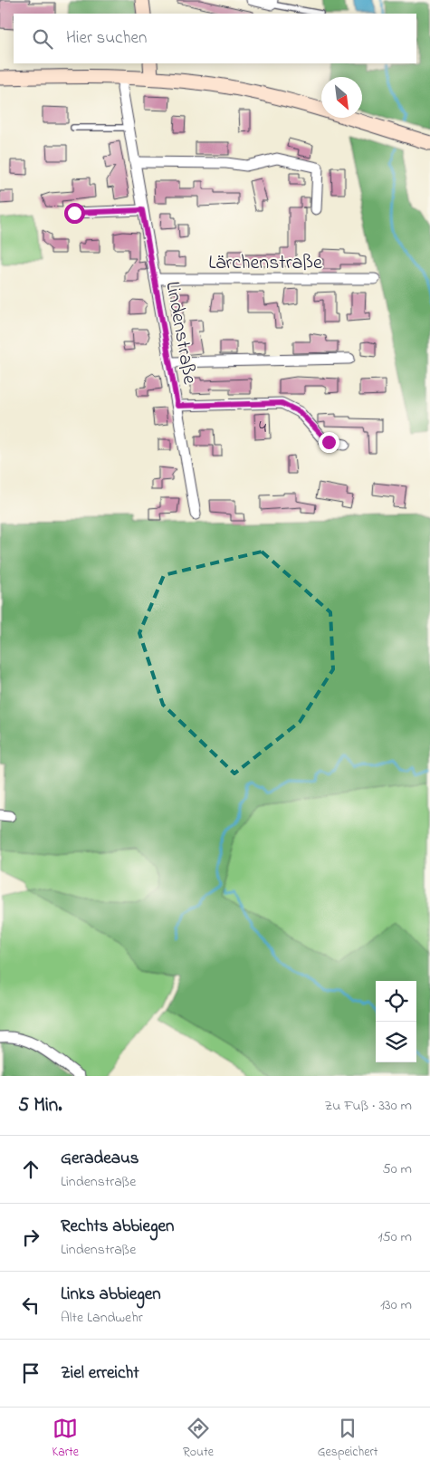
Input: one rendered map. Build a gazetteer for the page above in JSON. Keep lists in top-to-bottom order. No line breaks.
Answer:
{"streets":{"street":["Lärchenstraße","Lindenstraße"]},"crossings":[["Lärchenstraße","Lindenstraße"]],"house_numbers":["4"],"north":"bottom right","page":{"search":"Hier suchen","heading":["5 Min.","Zu Fuß · 330 m"],"list":[["Geradeaus","Lindenstraße","50 m"],["Rechts abbiegen","Lindenstraße","150 m"],["Links abbiegen","Alte Landwehr","130 m"],"Ziel erreicht"],"nav":["Karte","Route","Gespeichert"]}}
